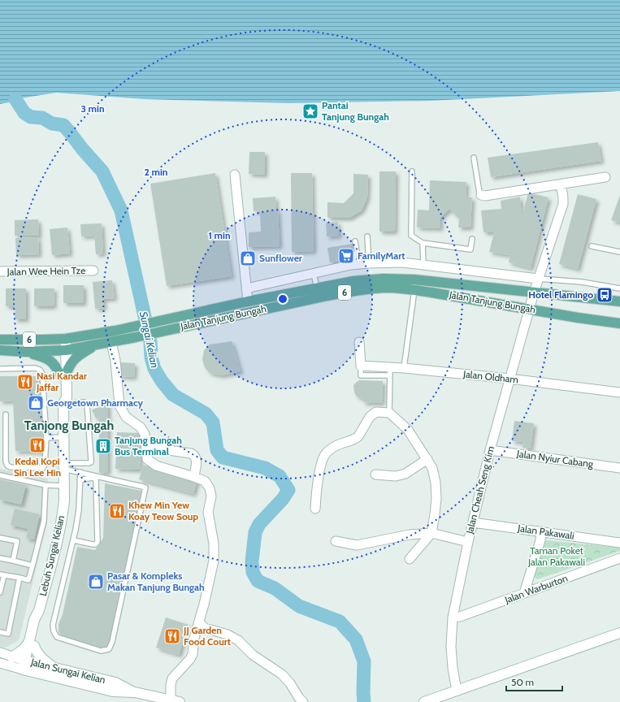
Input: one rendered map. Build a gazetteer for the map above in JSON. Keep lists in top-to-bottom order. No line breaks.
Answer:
{"streets":{"main road":["6","Jalan Tanjung Bungah"],"street":["Jalan Wee Hein Tze","Jalan Oldham","Jalan Nyiur Cabang","Jalan Cheah Seng Kim","Jalan Pakawali","Lebuh Sungai Kelian","Jalan Warburton","Jalan Sungai Kelian"]},"crossings":[["Jalan Tanjung Bungah","Jalan Cheah Seng Kim"],["Jalan Tanjung Bungah","Lebuh Sungai Kelian"],["Jalan Oldham","Jalan Cheah Seng Kim"],["Jalan Nyiur Cabang","Jalan Cheah Seng Kim"],["Jalan Cheah Seng Kim","Jalan Pakawali"],["Jalan Cheah Seng Kim","Jalan Warburton"],["Lebuh Sungai Kelian","Jalan Sungai Kelian"]],"districts":["Tanjong Bungah"],"water":["Sungai Kelian"],"parks":["Taman Poket Jalan Pakawali"],"places":{"place":["Pantai Tanjung Bungah"],"supermarket":["FamilyMart"],"shop":["Sunflower","Georgetown Pharmacy","Pasar & Kompleks Makan Tanjung Bungah"],"bus stop":["Hotel Flamingo"],"restaurant":["Nasi Kandar Jaffar","Kedai Kopi Sin Lee Hin","Khew Min Yew Koay Teow Soup","JJ Garden Food Court"],"building":["Tanjung Bungah Bus Terminal"]},"scale_bar":"50 m","rings":["3 min","2 min","1 min"]}
